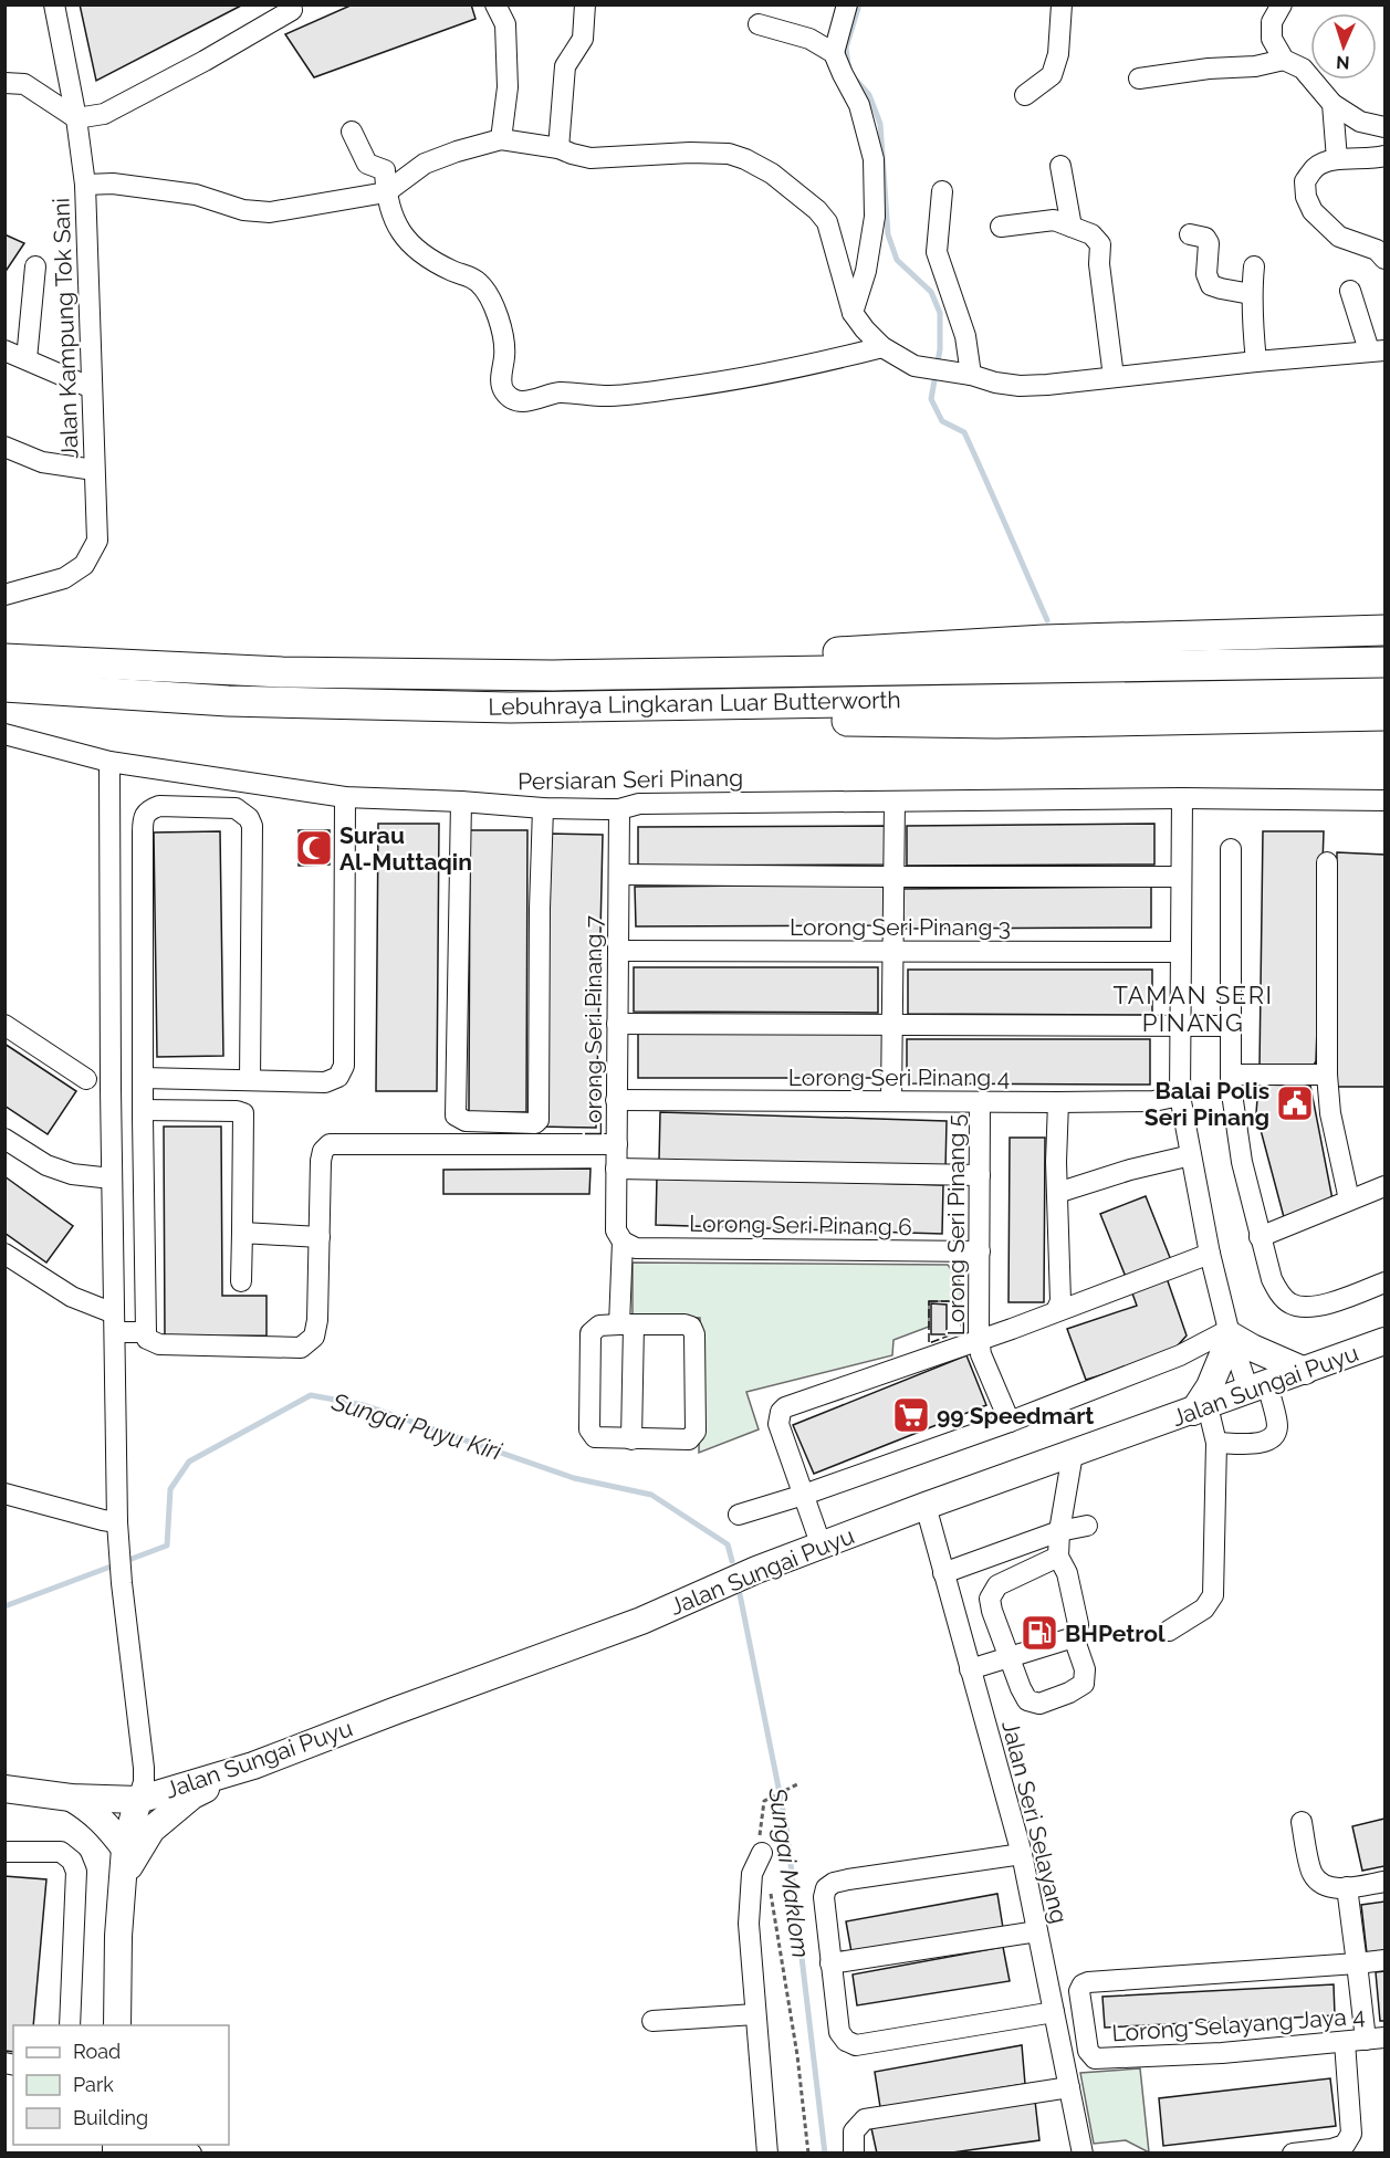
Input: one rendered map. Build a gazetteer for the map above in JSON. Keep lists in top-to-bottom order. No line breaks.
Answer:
{"streets":{"highway":["Lebuhraya Lingkaran Luar Butterworth"],"main road":["Jalan Sungai Puyu"],"street":["Jalan Kampung Tok Sani","Persiaran Seri Pinang","Lorong Seri Pinang 3","Lorong Seri Pinang 7","Lorong Seri Pinang 4","Lorong Seri Pinang 6","Lorong Seri Pinang 5","Jalan Seri Selayang","Lorong Selayang Jaya 4"]},"crossings":[["Persiaran Seri Pinang","Lorong Seri Pinang 7"],["Lorong Seri Pinang 3","Lorong Seri Pinang 7"],["Lorong Seri Pinang 7","Lorong Seri Pinang 4"],["Lorong Seri Pinang 7","Lorong Seri Pinang 6"],["Lorong Seri Pinang 4","Lorong Seri Pinang 5"],["Lorong Seri Pinang 6","Lorong Seri Pinang 5"],["Jalan Sungai Puyu","Jalan Seri Selayang"]],"districts":["TAMAN SERI PINANG"],"water":["Sungai Puyu Kiri","Sungai Maklom"],"places":{"mosque":["Surau Al-Muttaqin"],"public building":["Balai Polis Seri Pinang"],"supermarket":["99 Speedmart"],"fuel station":["BHPetrol"]},"legend":["Road","Park","Building"],"north":"bottom"}
